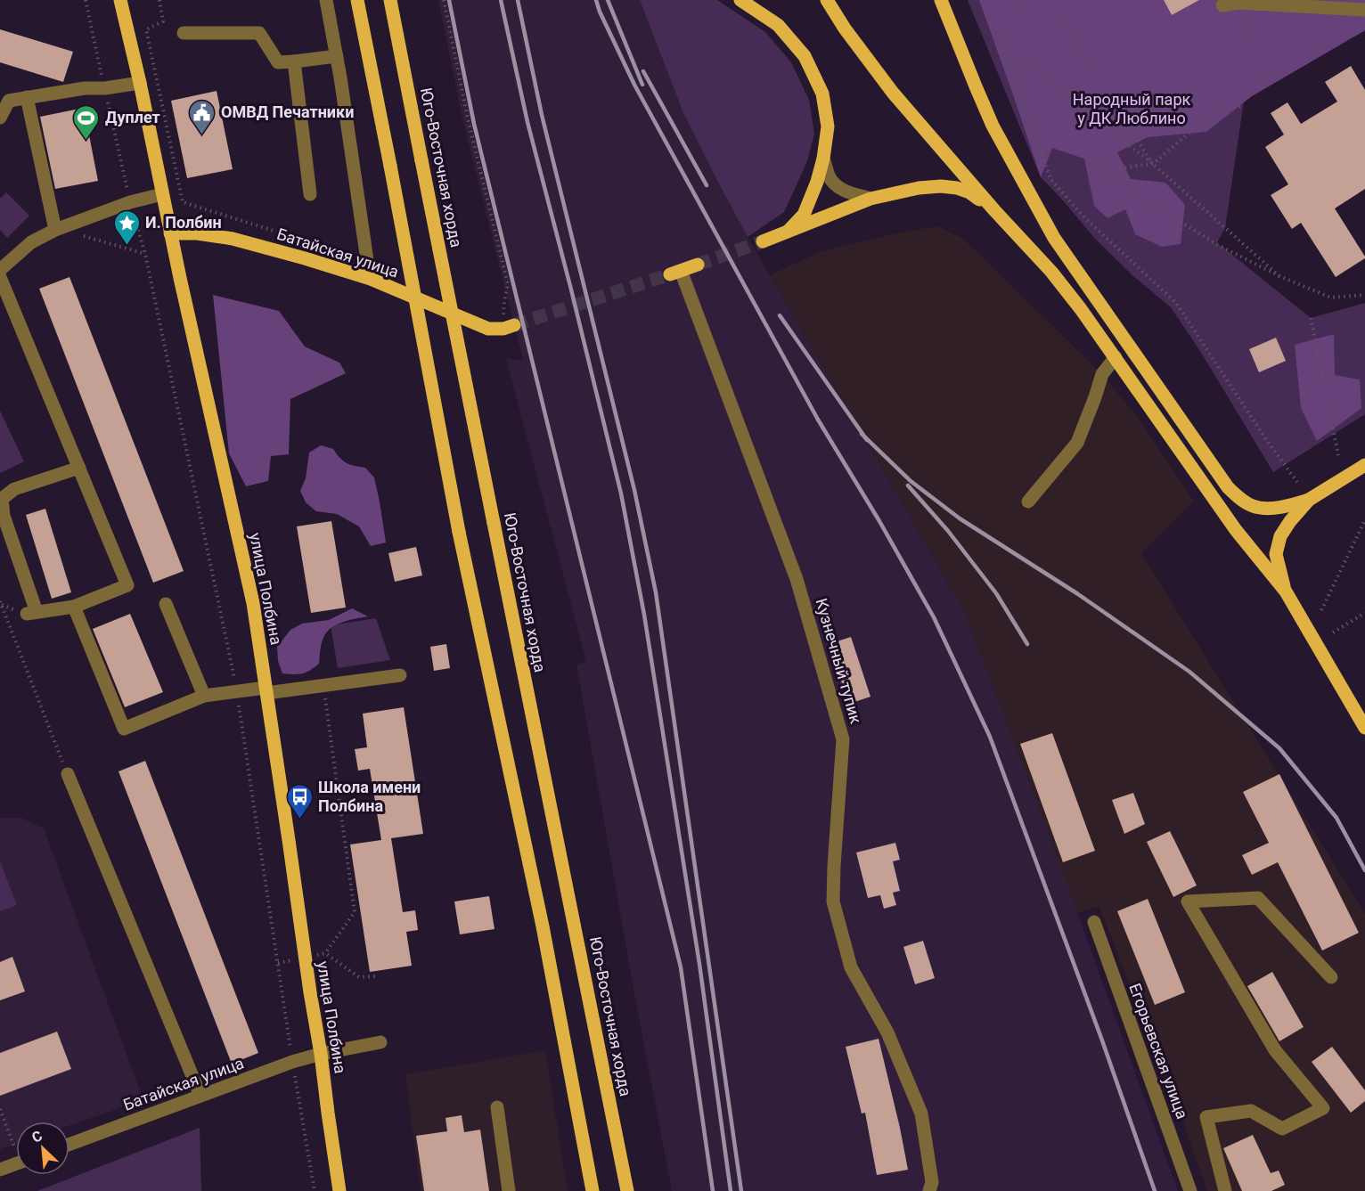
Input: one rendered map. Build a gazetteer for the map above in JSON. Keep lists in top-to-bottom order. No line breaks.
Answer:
{"streets":{"main road":["Юго-Восточная хорда","Батайская улица","улица Полбина"],"street":["Кузнечный тупик","Егорьевская улица"]},"crossings":[["Батайская улица","улица Полбина"]],"parks":["Народный парк у ДК Люблино"],"places":{"public building":["ОМВД Печатники"],"sports":["Дуплет"],"place":["И. Полбин"],"bus stop":["Школа имени Полбина"]},"north":"top left"}
